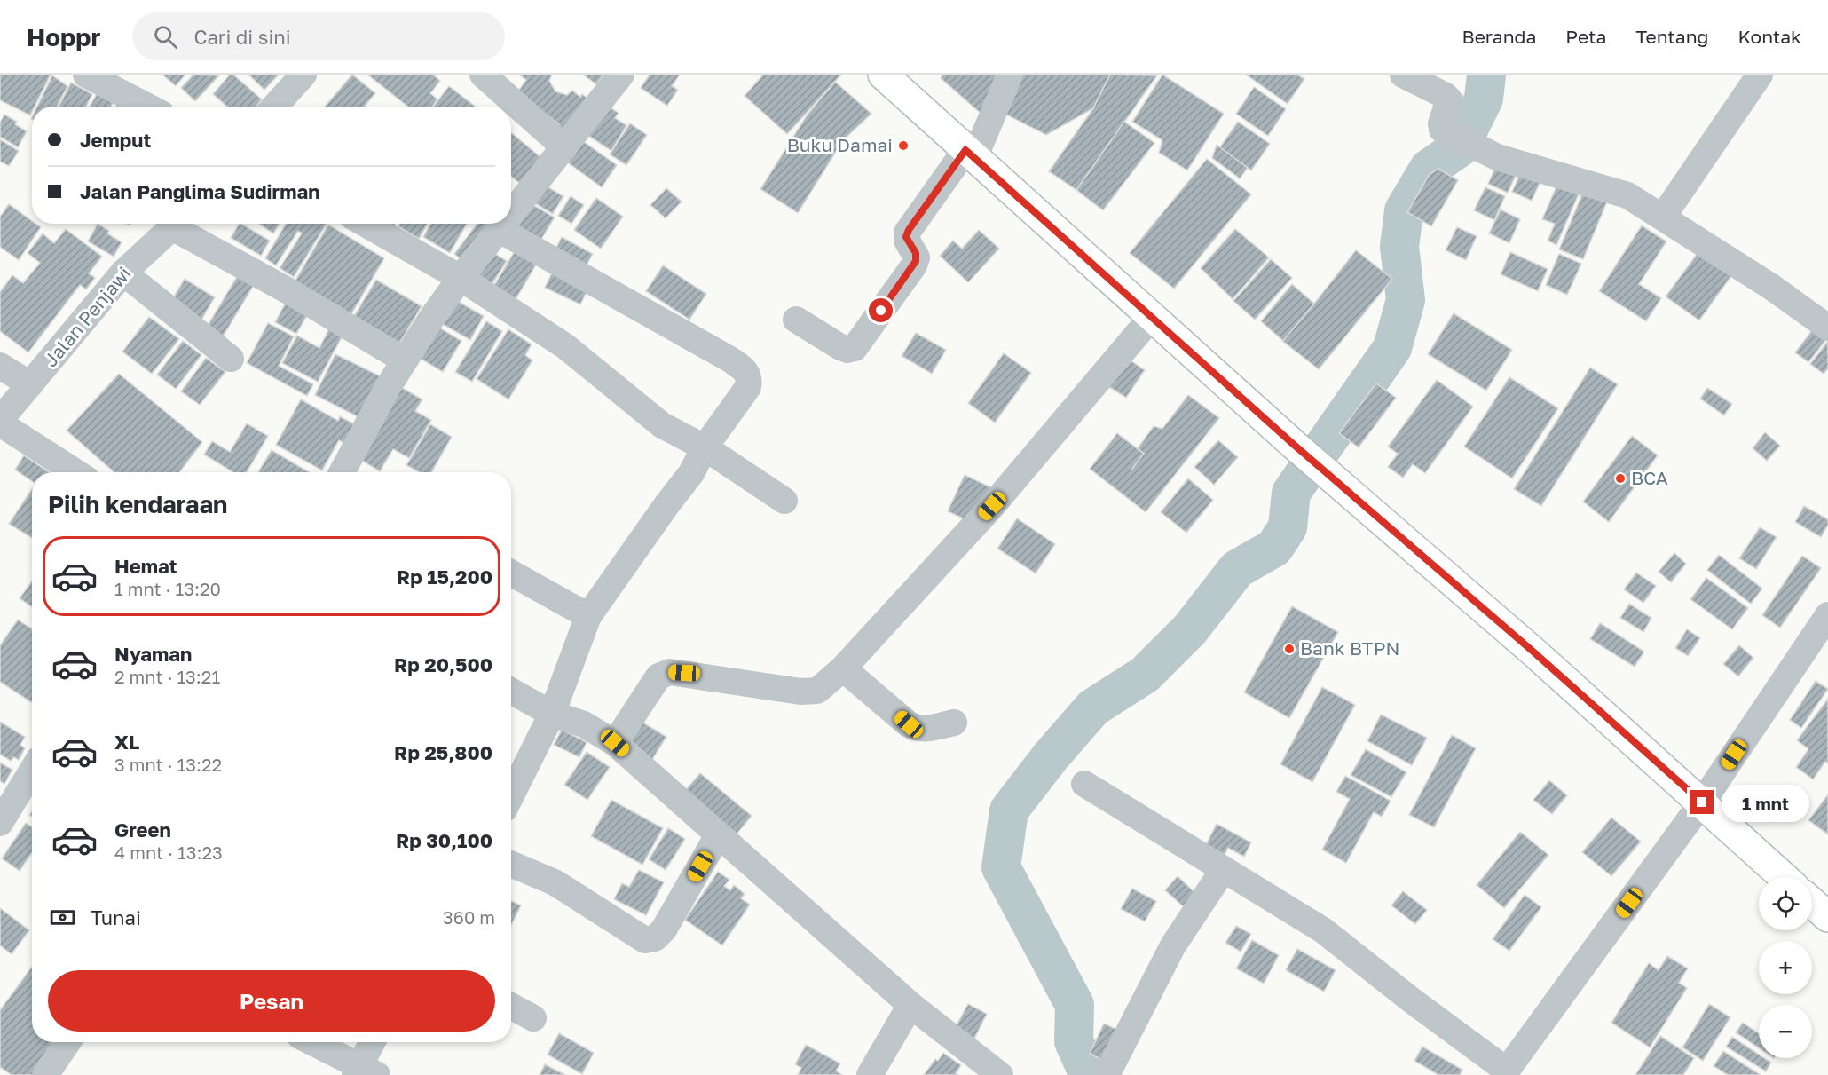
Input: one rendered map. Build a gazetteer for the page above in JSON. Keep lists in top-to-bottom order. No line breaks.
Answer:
{"streets":{"street":["Jalan Penjawi"]},"places":["Buku Damai","BCA","Bank BTPN"],"page":{"header":"Hoppr","search":"Cari di sini","nav":["Beranda","Peta","Tentang","Kontak"],"banner":["Jemput","Jalan Panglima Sudirman"],"heading":"Pilih kendaraan","list":[{"name":"Hemat","note":"1 mnt · 13:20","value":"Rp 15,200"},{"name":"Nyaman","note":"2 mnt · 13:21","value":"Rp 20,500"},{"name":"XL","note":"3 mnt · 13:22","value":"Rp 25,800"},{"name":"Green","note":"4 mnt · 13:23","value":"Rp 30,100"}],"bubble":"1 mnt","map_buttons":["+","−"],"pay":["Tunai","360 m"],"buttons":"Pesan"}}
